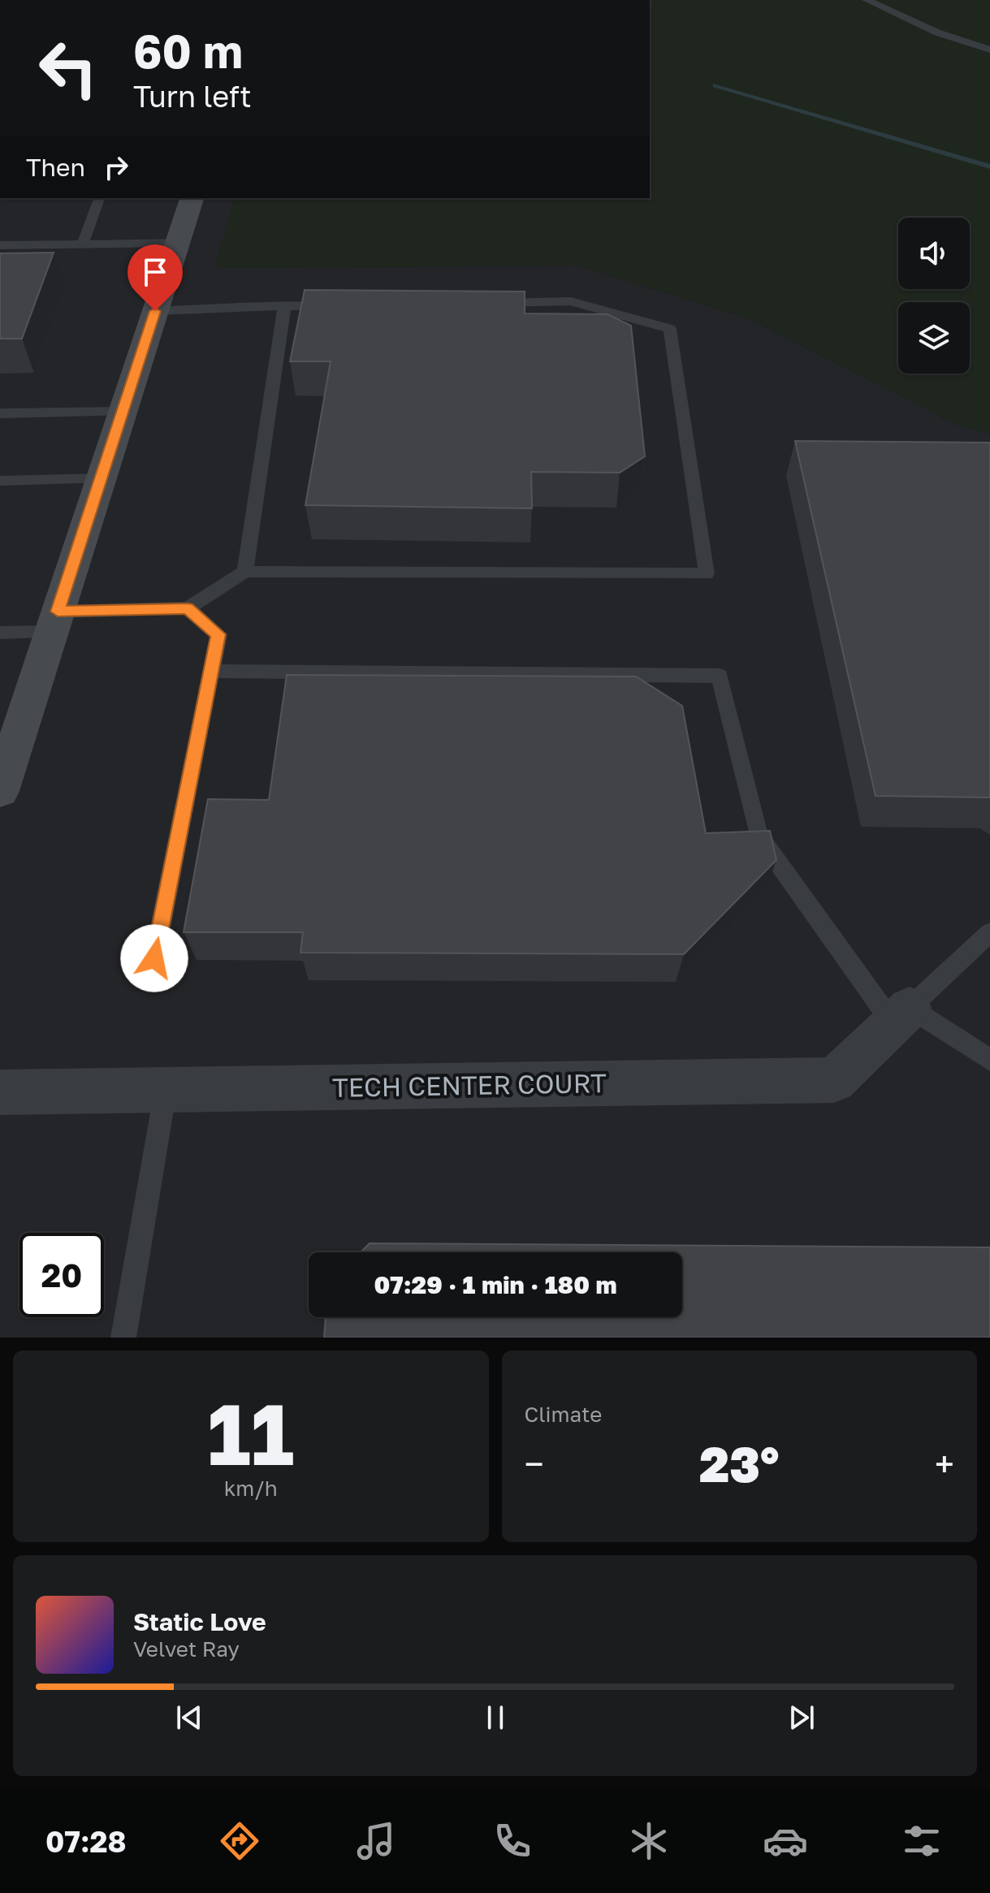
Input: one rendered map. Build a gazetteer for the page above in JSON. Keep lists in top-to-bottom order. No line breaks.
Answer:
{"streets":{"street":["TECH CENTER COURT"]},"page":{"turn":["60 m","Turn left"],"then":"Then","limit":"20","trip":"07:29 · 1 min · 180 m","tile":[["11","km/h"],"Climate"],"heat":["−","23°","+"],"song":["Static Love","Velvet Ray"],"tabs":"07:28"}}
